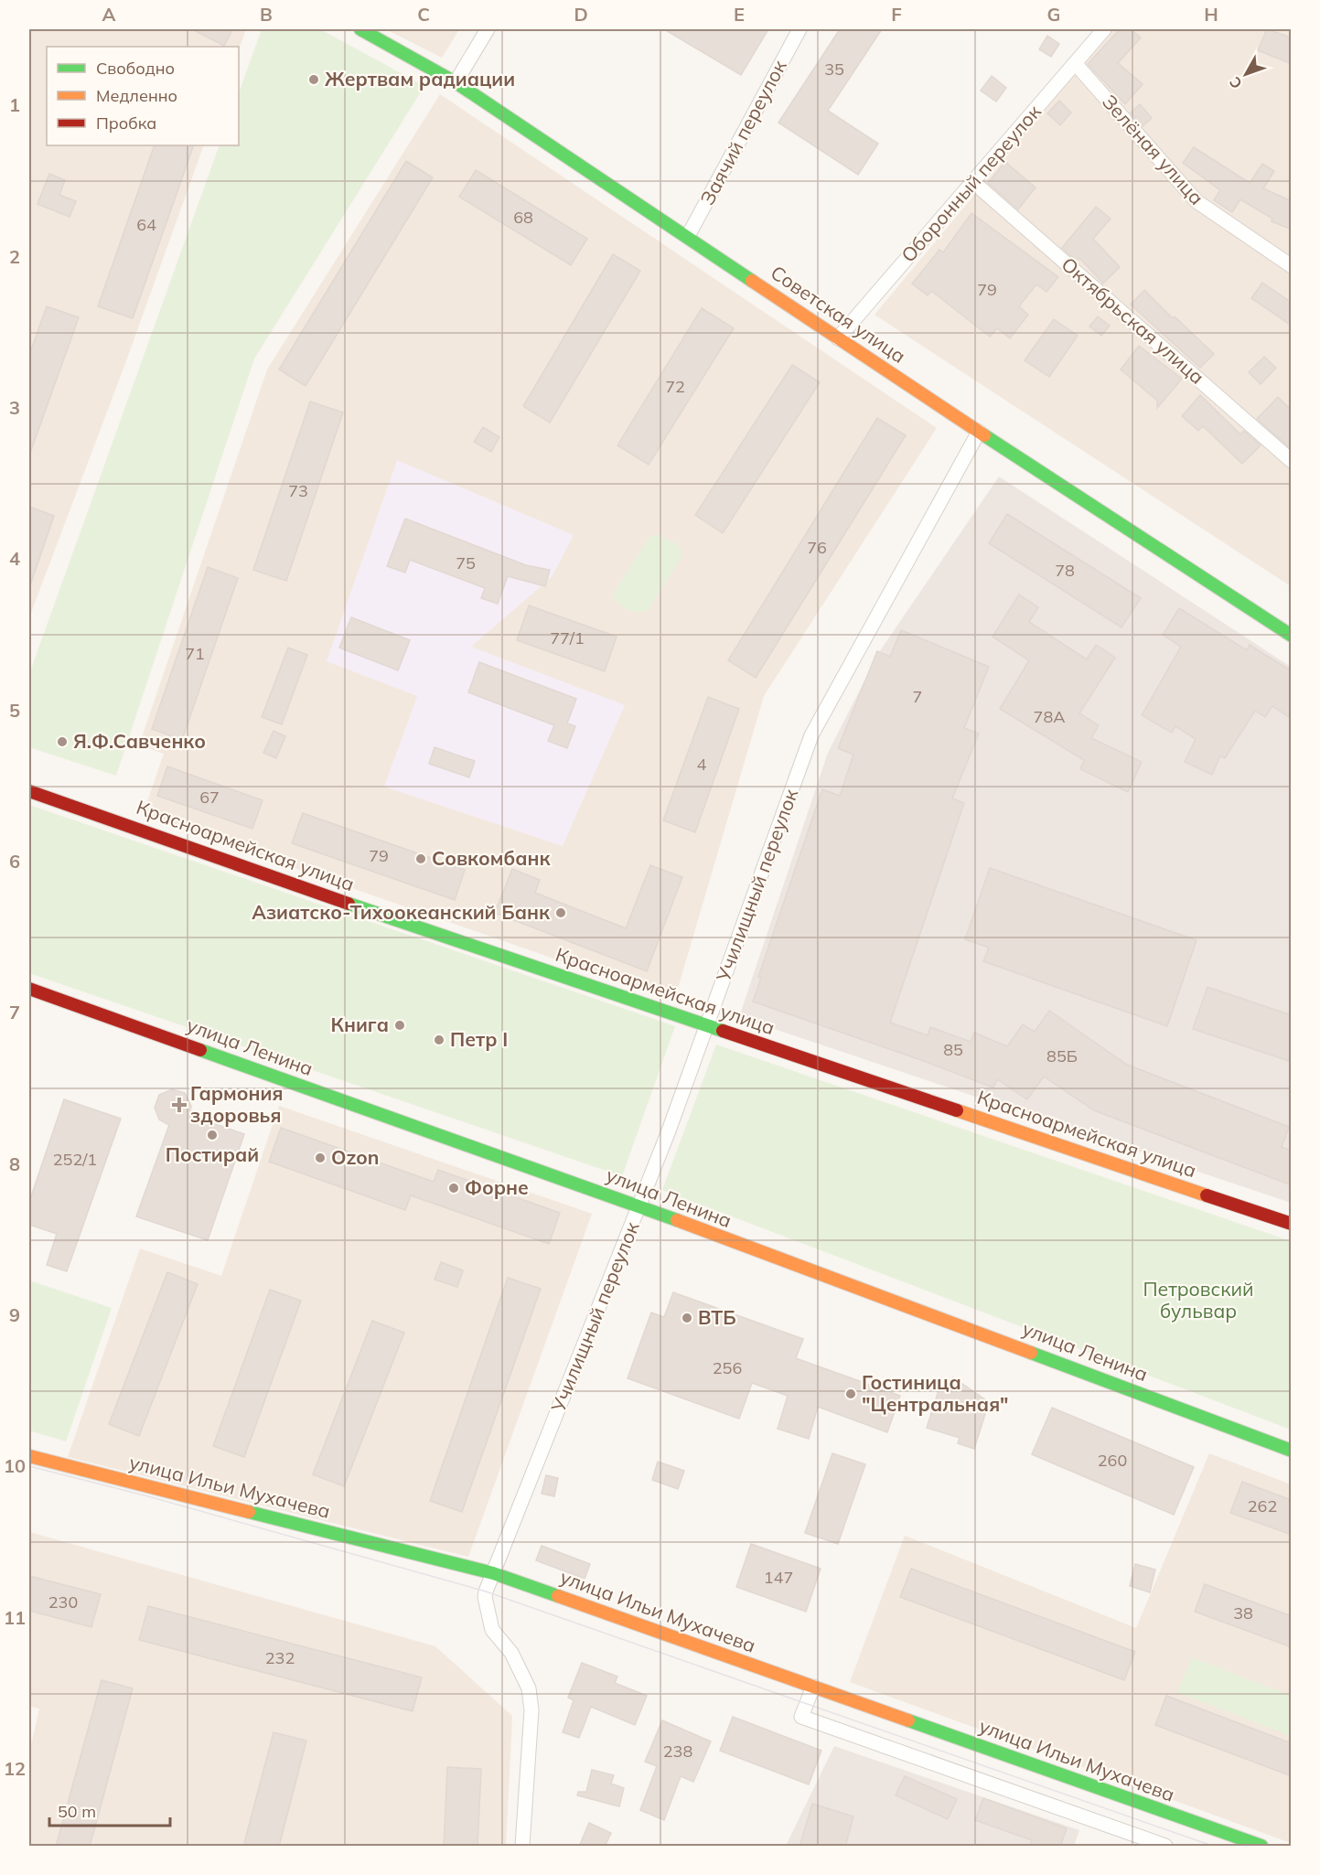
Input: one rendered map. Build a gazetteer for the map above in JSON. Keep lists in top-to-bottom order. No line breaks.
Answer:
{"streets":{"main road":["Советская улица","Красноармейская улица","улица Ленина","улица Ильи Мухачева"],"street":["Заячий переулок","Зелёная улица","Оборонный переулок","Октябрьская улица","Училищный переулок"]},"crossings":[["Заячий переулок","Советская улица"],["Зелёная улица","Оборонный переулок"],["Оборонный переулок","Советская улица"],["Оборонный переулок","Октябрьская улица"],["Советская улица","Училищный переулок"],["Красноармейская улица","Училищный переулок"],["Училищный переулок","улица Ленина"],["Училищный переулок","улица Ильи Мухачева"]],"parks":["Петровский бульвар"],"places":{"other":["Жертвам радиации","Я.Ф.Савченко","Совкомбанк","Азиатско-Тихоокеанский Банк","Книга","Петр I","Постирай","Ozon","Форне","ВТБ","Гостиница \"Центральная\""],"health":["Гармония здоровья"]},"house_numbers":["35","68","64","79","72","73","76","75","78","77/1","71","7","78А","4","67","79","85","85Б","252/1","256","260","262","147","230","38","232","238"],"legend":["Свободно","Медленно","Пробка"],"scale_bar":"50 m","north":"bottom left","grid":{"columns":["A","B","C","D","E","F","G","H"],"rows":["1","2","3","4","5","6","7","8","9","10","11","12"]}}
